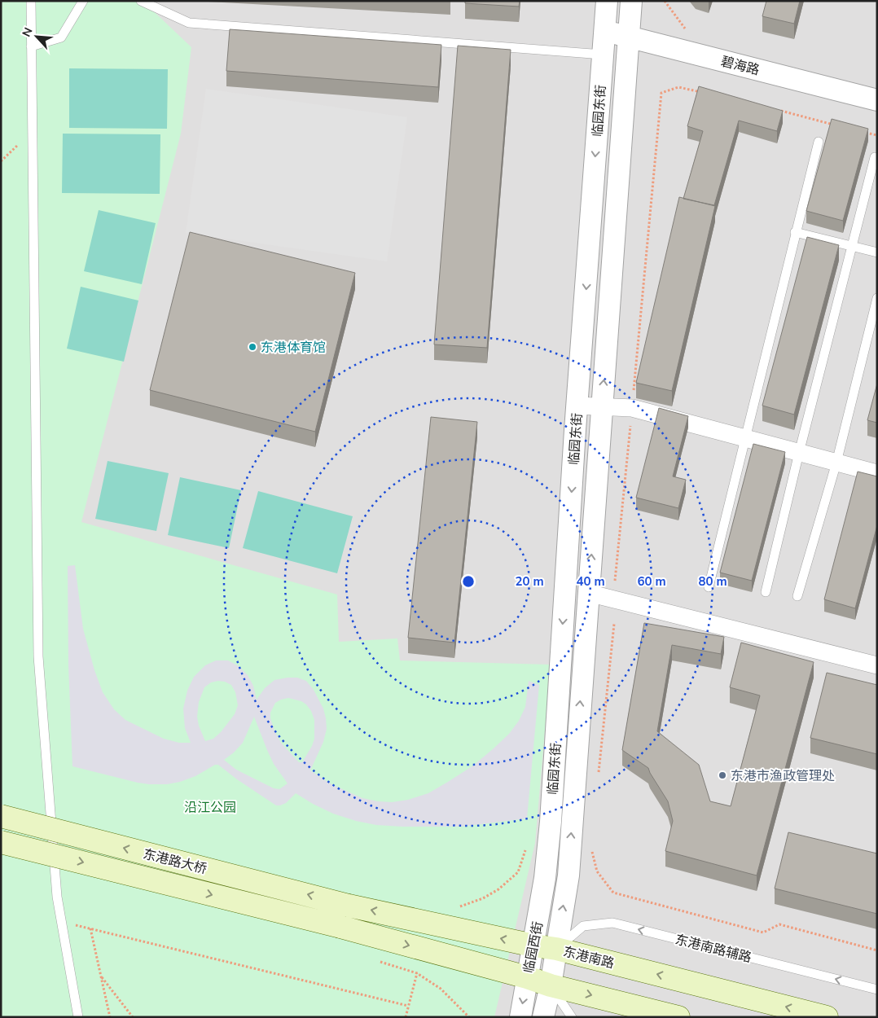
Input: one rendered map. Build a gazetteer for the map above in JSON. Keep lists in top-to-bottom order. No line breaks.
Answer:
{"streets":{"main road":["东港路大桥","东港南路"],"street":["碧海路","临园东街","临园西街"],"lane":["东港南路辅路"]},"crossings":[["碧海路","临园东街"],["临园东街","临园西街"],["东港路大桥","临园西街"],["东港路大桥","东港南路"],["临园西街","东港南路辅路"],["临园西街","东港南路"],["东港南路辅路","东港南路"]],"one_way":["东港南路辅路","东港南路"],"parks":["沿江公园"],"places":["东港体育馆","东港市渔政管理处"],"north":"top left","rings":["20 m","40 m","60 m","80 m"]}
